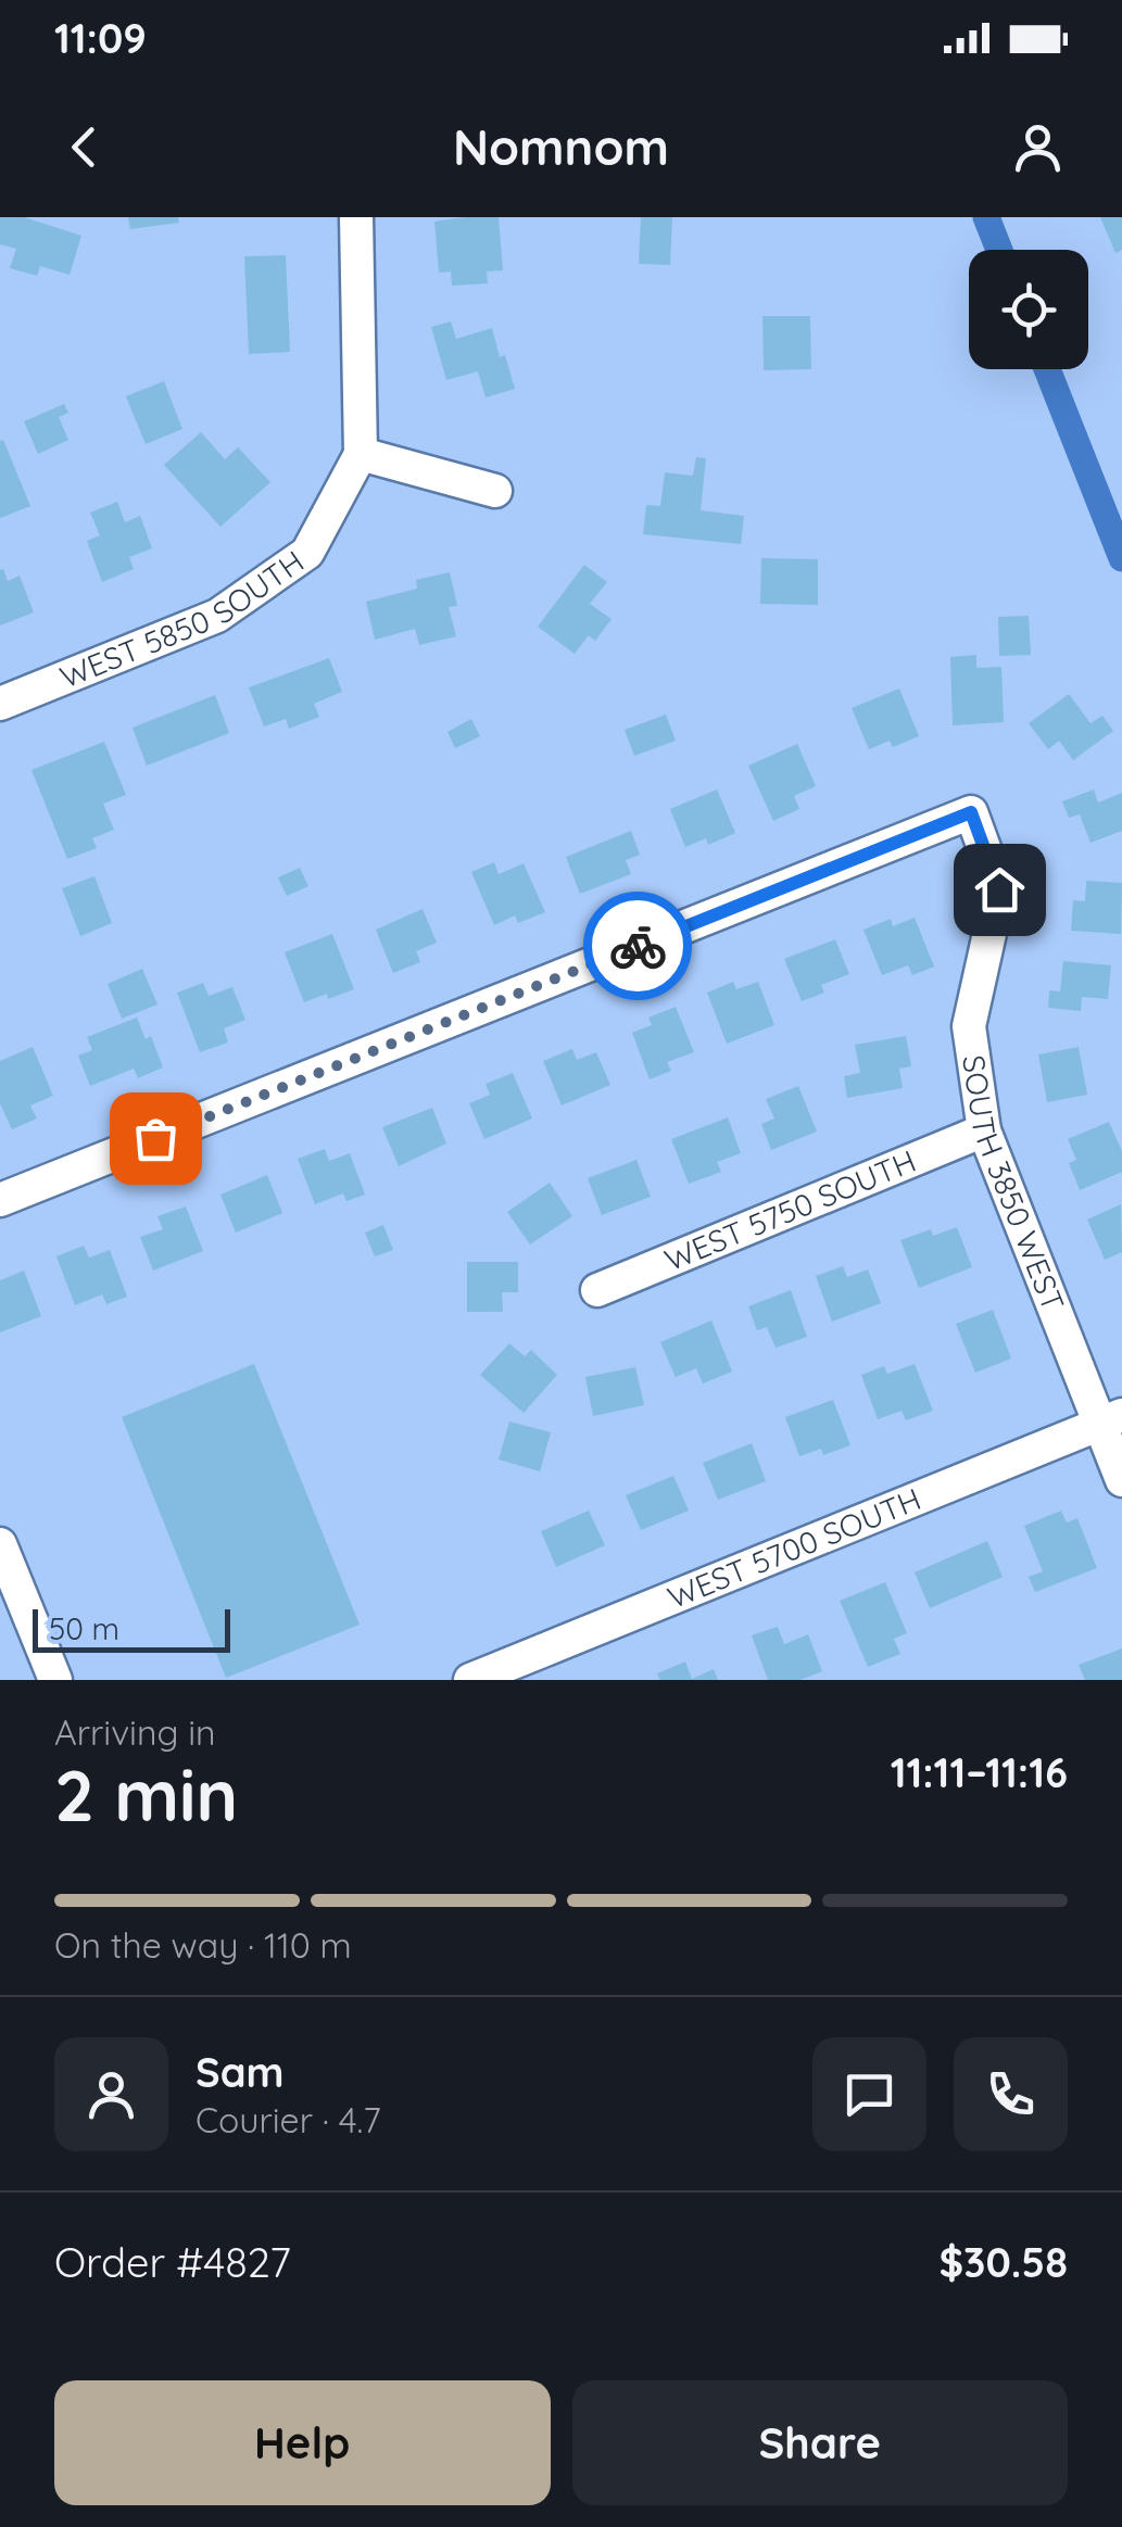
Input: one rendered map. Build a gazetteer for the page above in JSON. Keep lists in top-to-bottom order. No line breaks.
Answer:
{"streets":{"street":["WEST 5850 SOUTH","SOUTH 3850 WEST","WEST 5750 SOUTH","WEST 5700 SOUTH"]},"crossings":[["SOUTH 3850 WEST","WEST 5750 SOUTH"],["SOUTH 3850 WEST","WEST 5700 SOUTH"]],"scale_bar":"50 m","page":{"status":"11:09","header":"Nomnom","scale":"50 m","heading":["2 min","Arriving in","11:11–11:16"],"panel":["Sam","Courier · 4.7","Order #4827","$30.58"],"bar":"On the way · 110 m","buttons":["Help","Share"]}}
